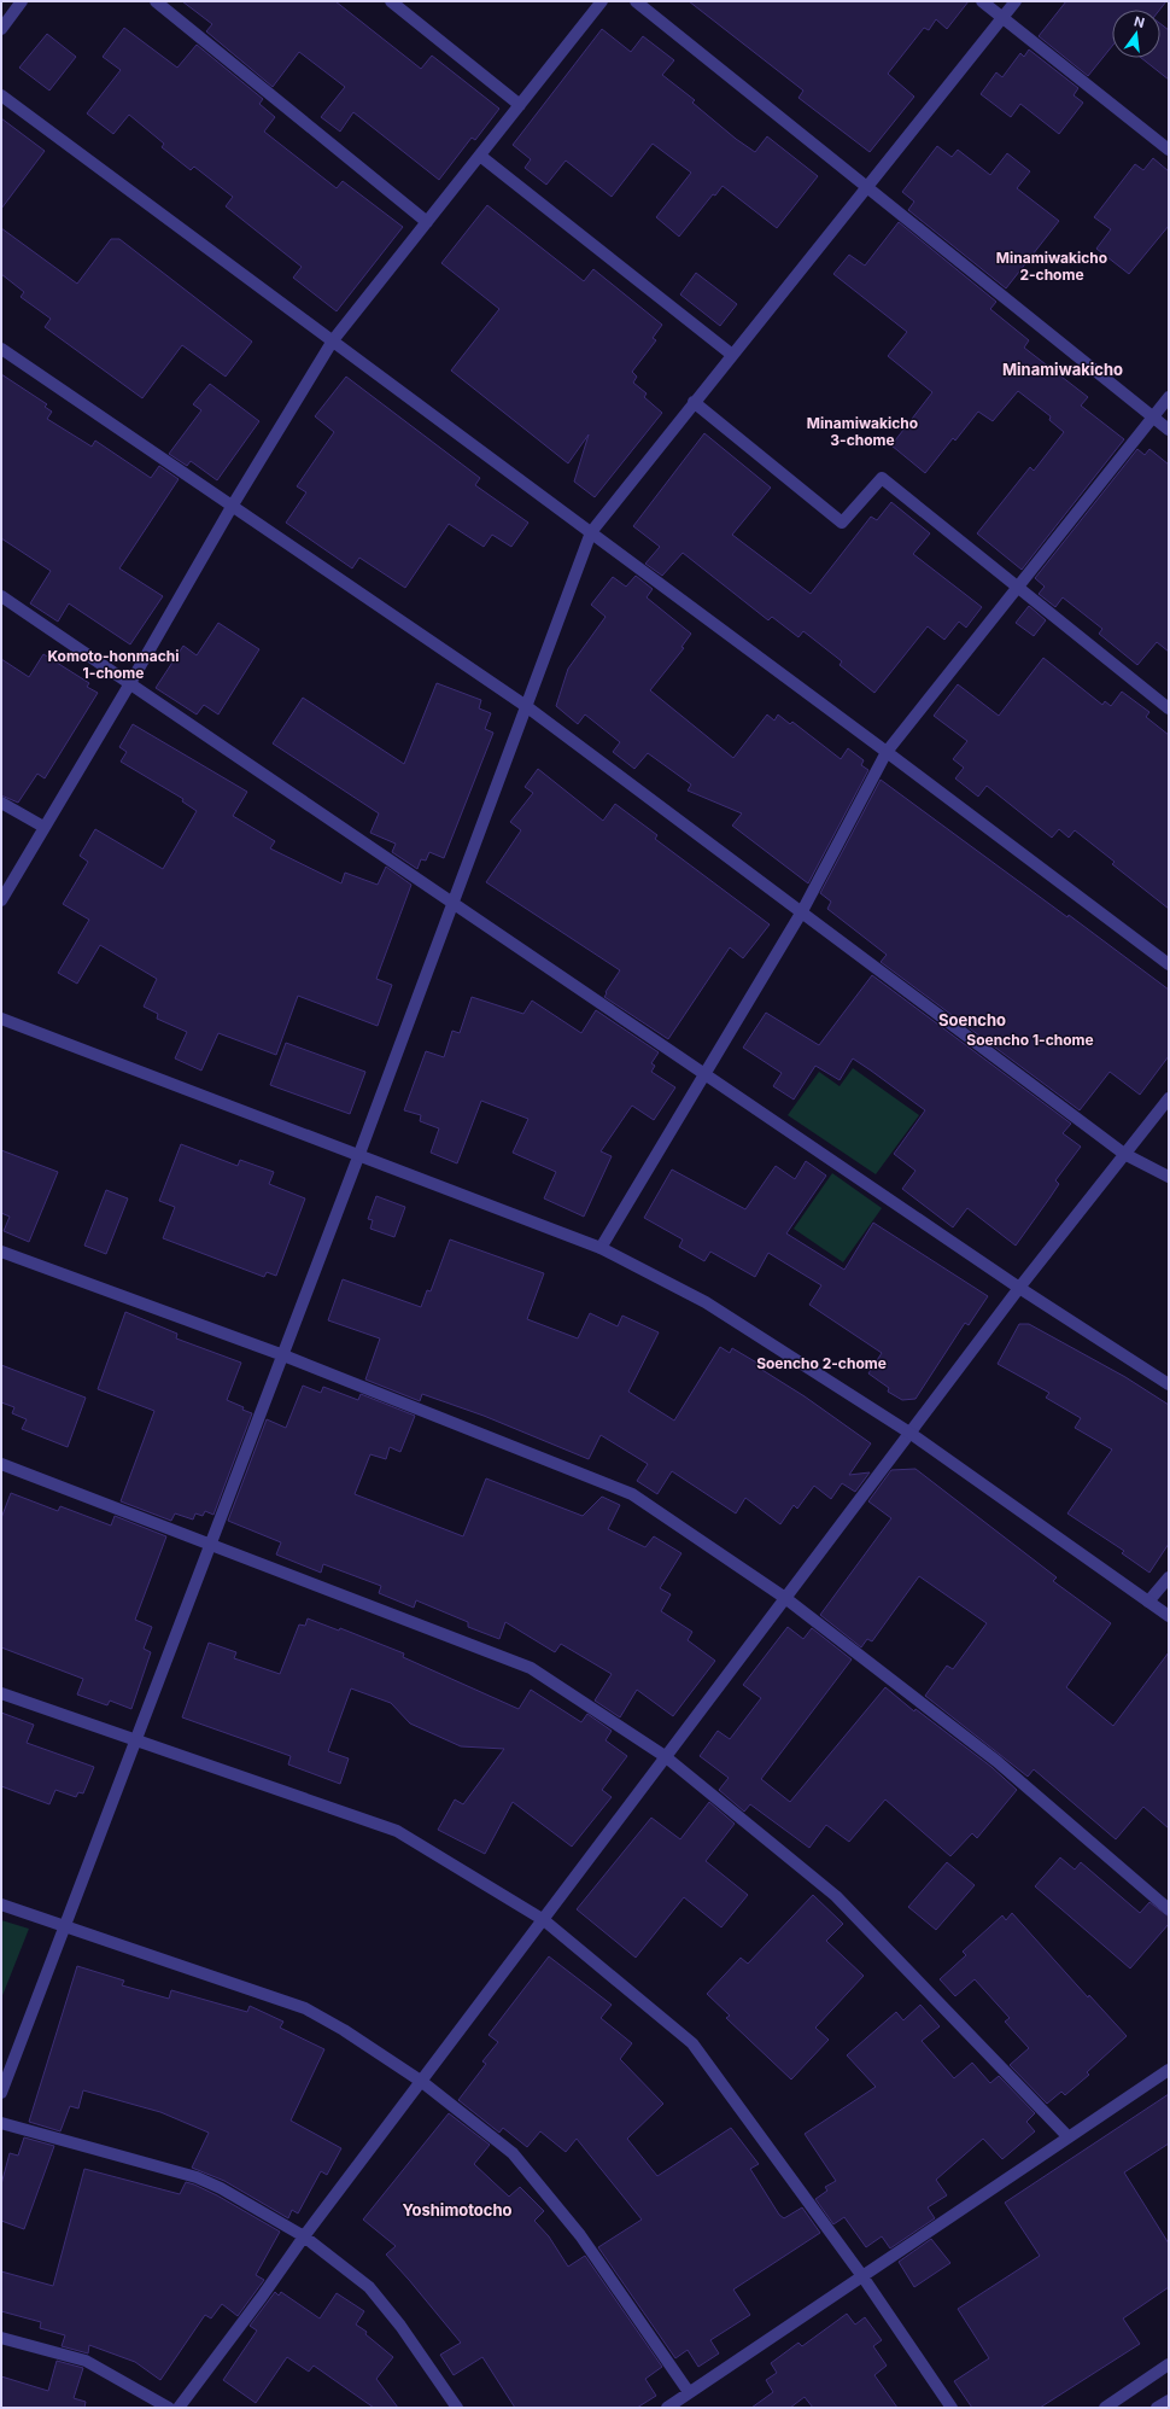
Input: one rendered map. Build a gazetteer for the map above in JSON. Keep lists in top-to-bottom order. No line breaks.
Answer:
{"districts":["Minamiwakicho 2-chome","Minamiwakicho","Minamiwakicho 3-chome","Komoto-honmachi 1-chome","Soencho","Soencho 1-chome","Soencho 2-chome","Yoshimotocho"],"north":"top"}
